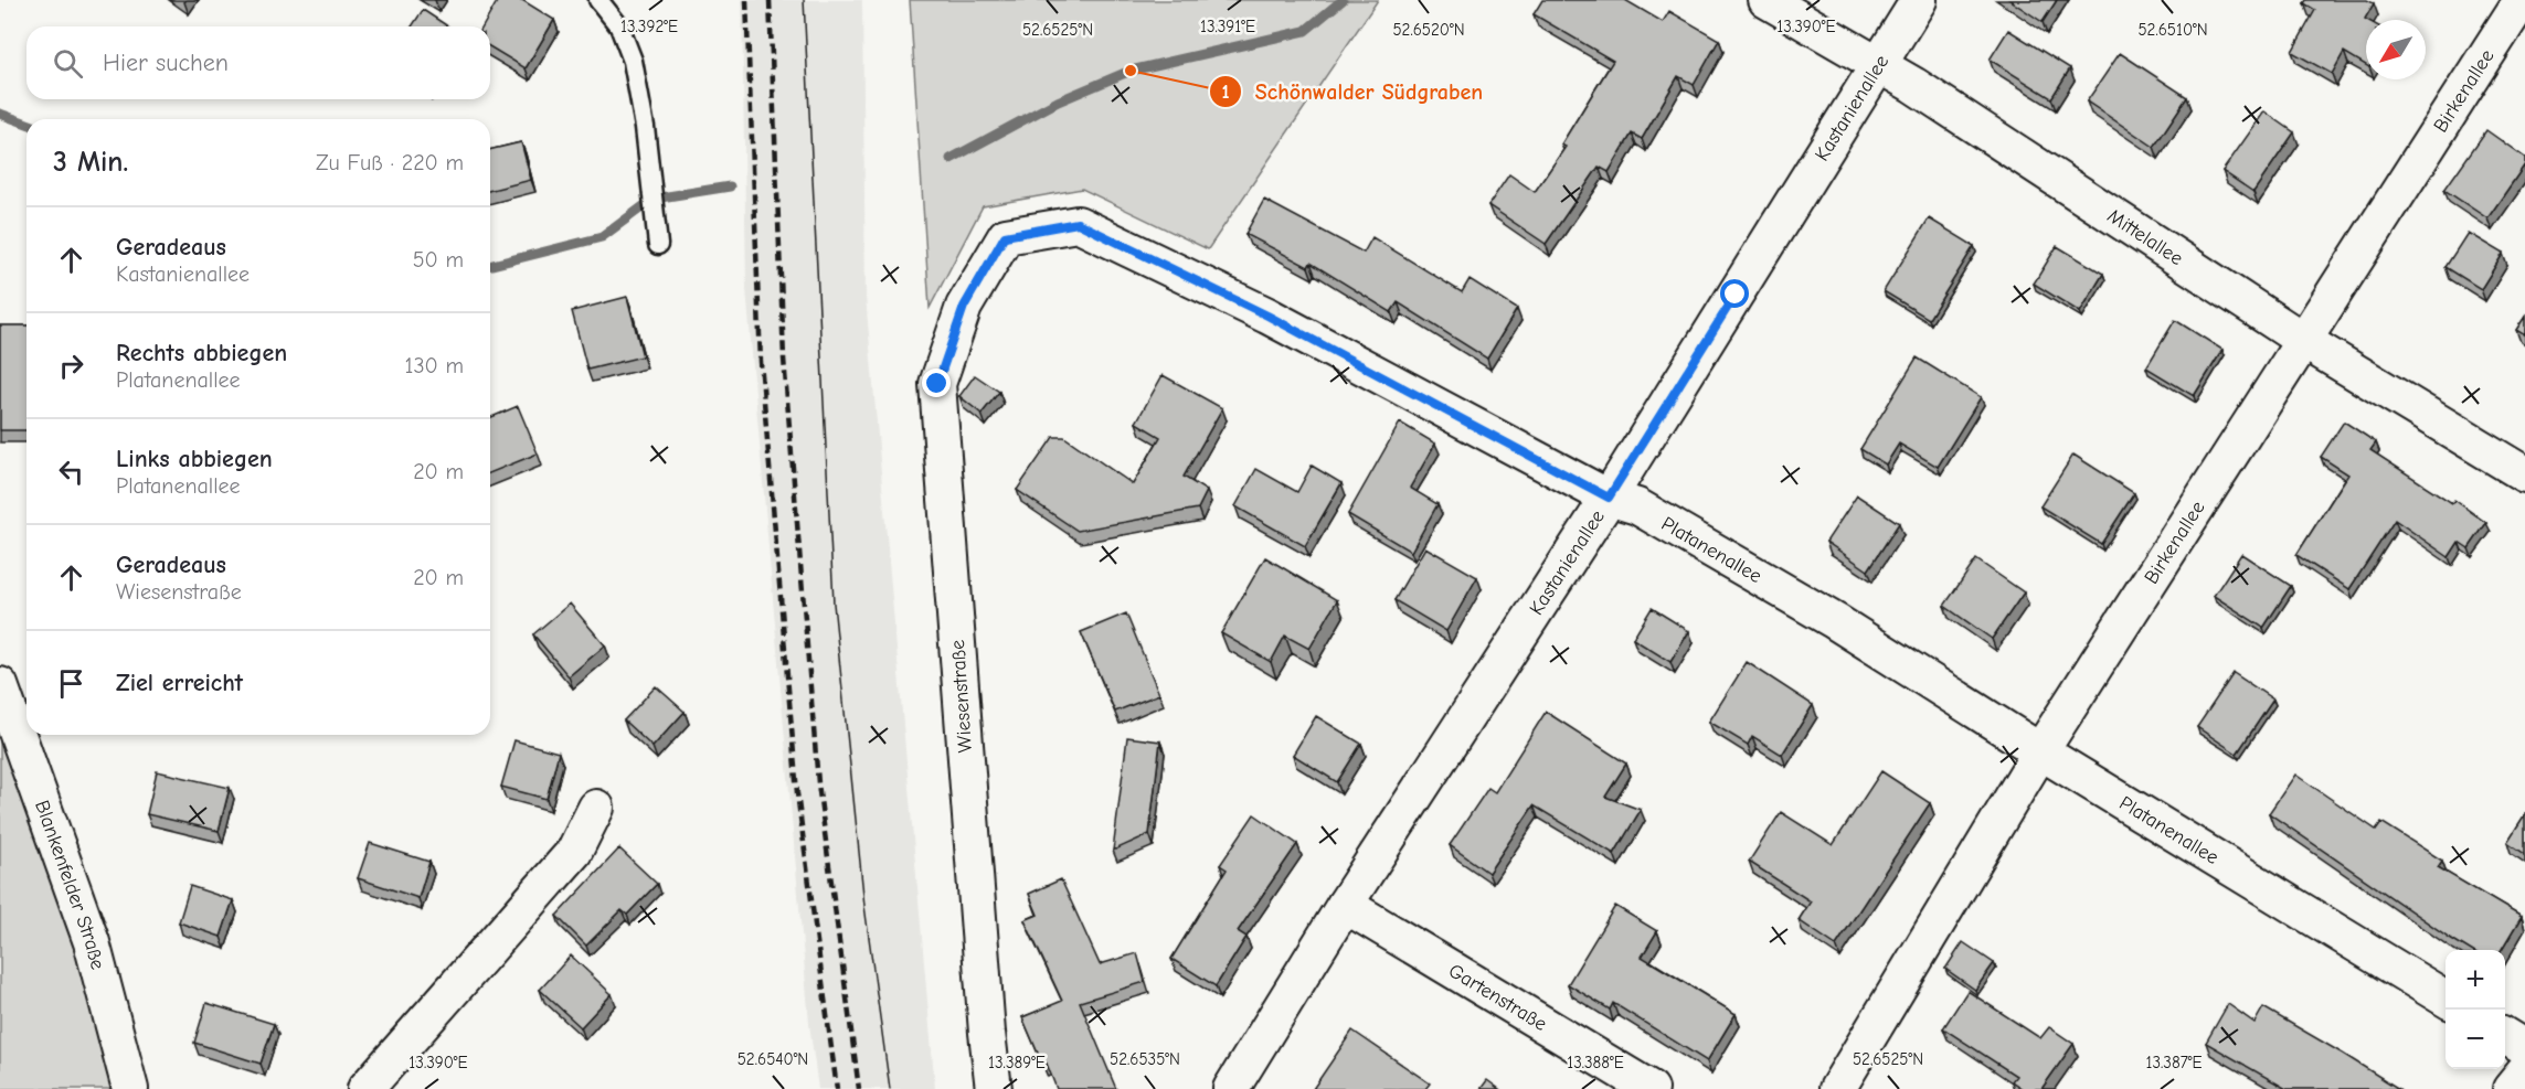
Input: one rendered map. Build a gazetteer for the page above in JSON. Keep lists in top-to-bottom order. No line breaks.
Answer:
{"streets":{"street":["Birkenallee","Kastanienallee","Mittelallee","Platanenallee","Wiesenstraße","Blankenfelder Straße","Gartenstraße"]},"crossings":[["Birkenallee","Mittelallee"],["Birkenallee","Platanenallee"],["Kastanienallee","Mittelallee"],["Kastanienallee","Platanenallee"],["Kastanienallee","Gartenstraße"],["Platanenallee","Wiesenstraße"]],"places":["Schönwalder Südgraben"],"north":"bottom left","page":{"search":"Hier suchen","heading":["3 Min.","Zu Fuß · 220 m"],"list":[["Geradeaus","Kastanienallee","50 m"],["Rechts abbiegen","Platanenallee","130 m"],["Links abbiegen","Platanenallee","20 m"],["Geradeaus","Wiesenstraße","20 m"],"Ziel erreicht"],"map_buttons":["+","−"]},"coordinates":["13.391°E","13.392°E","13.390°E","52.6525°N","52.6520°N","52.6510°N","52.6540°N","52.6535°N","13.389°E","13.388°E","13.387°E"]}
